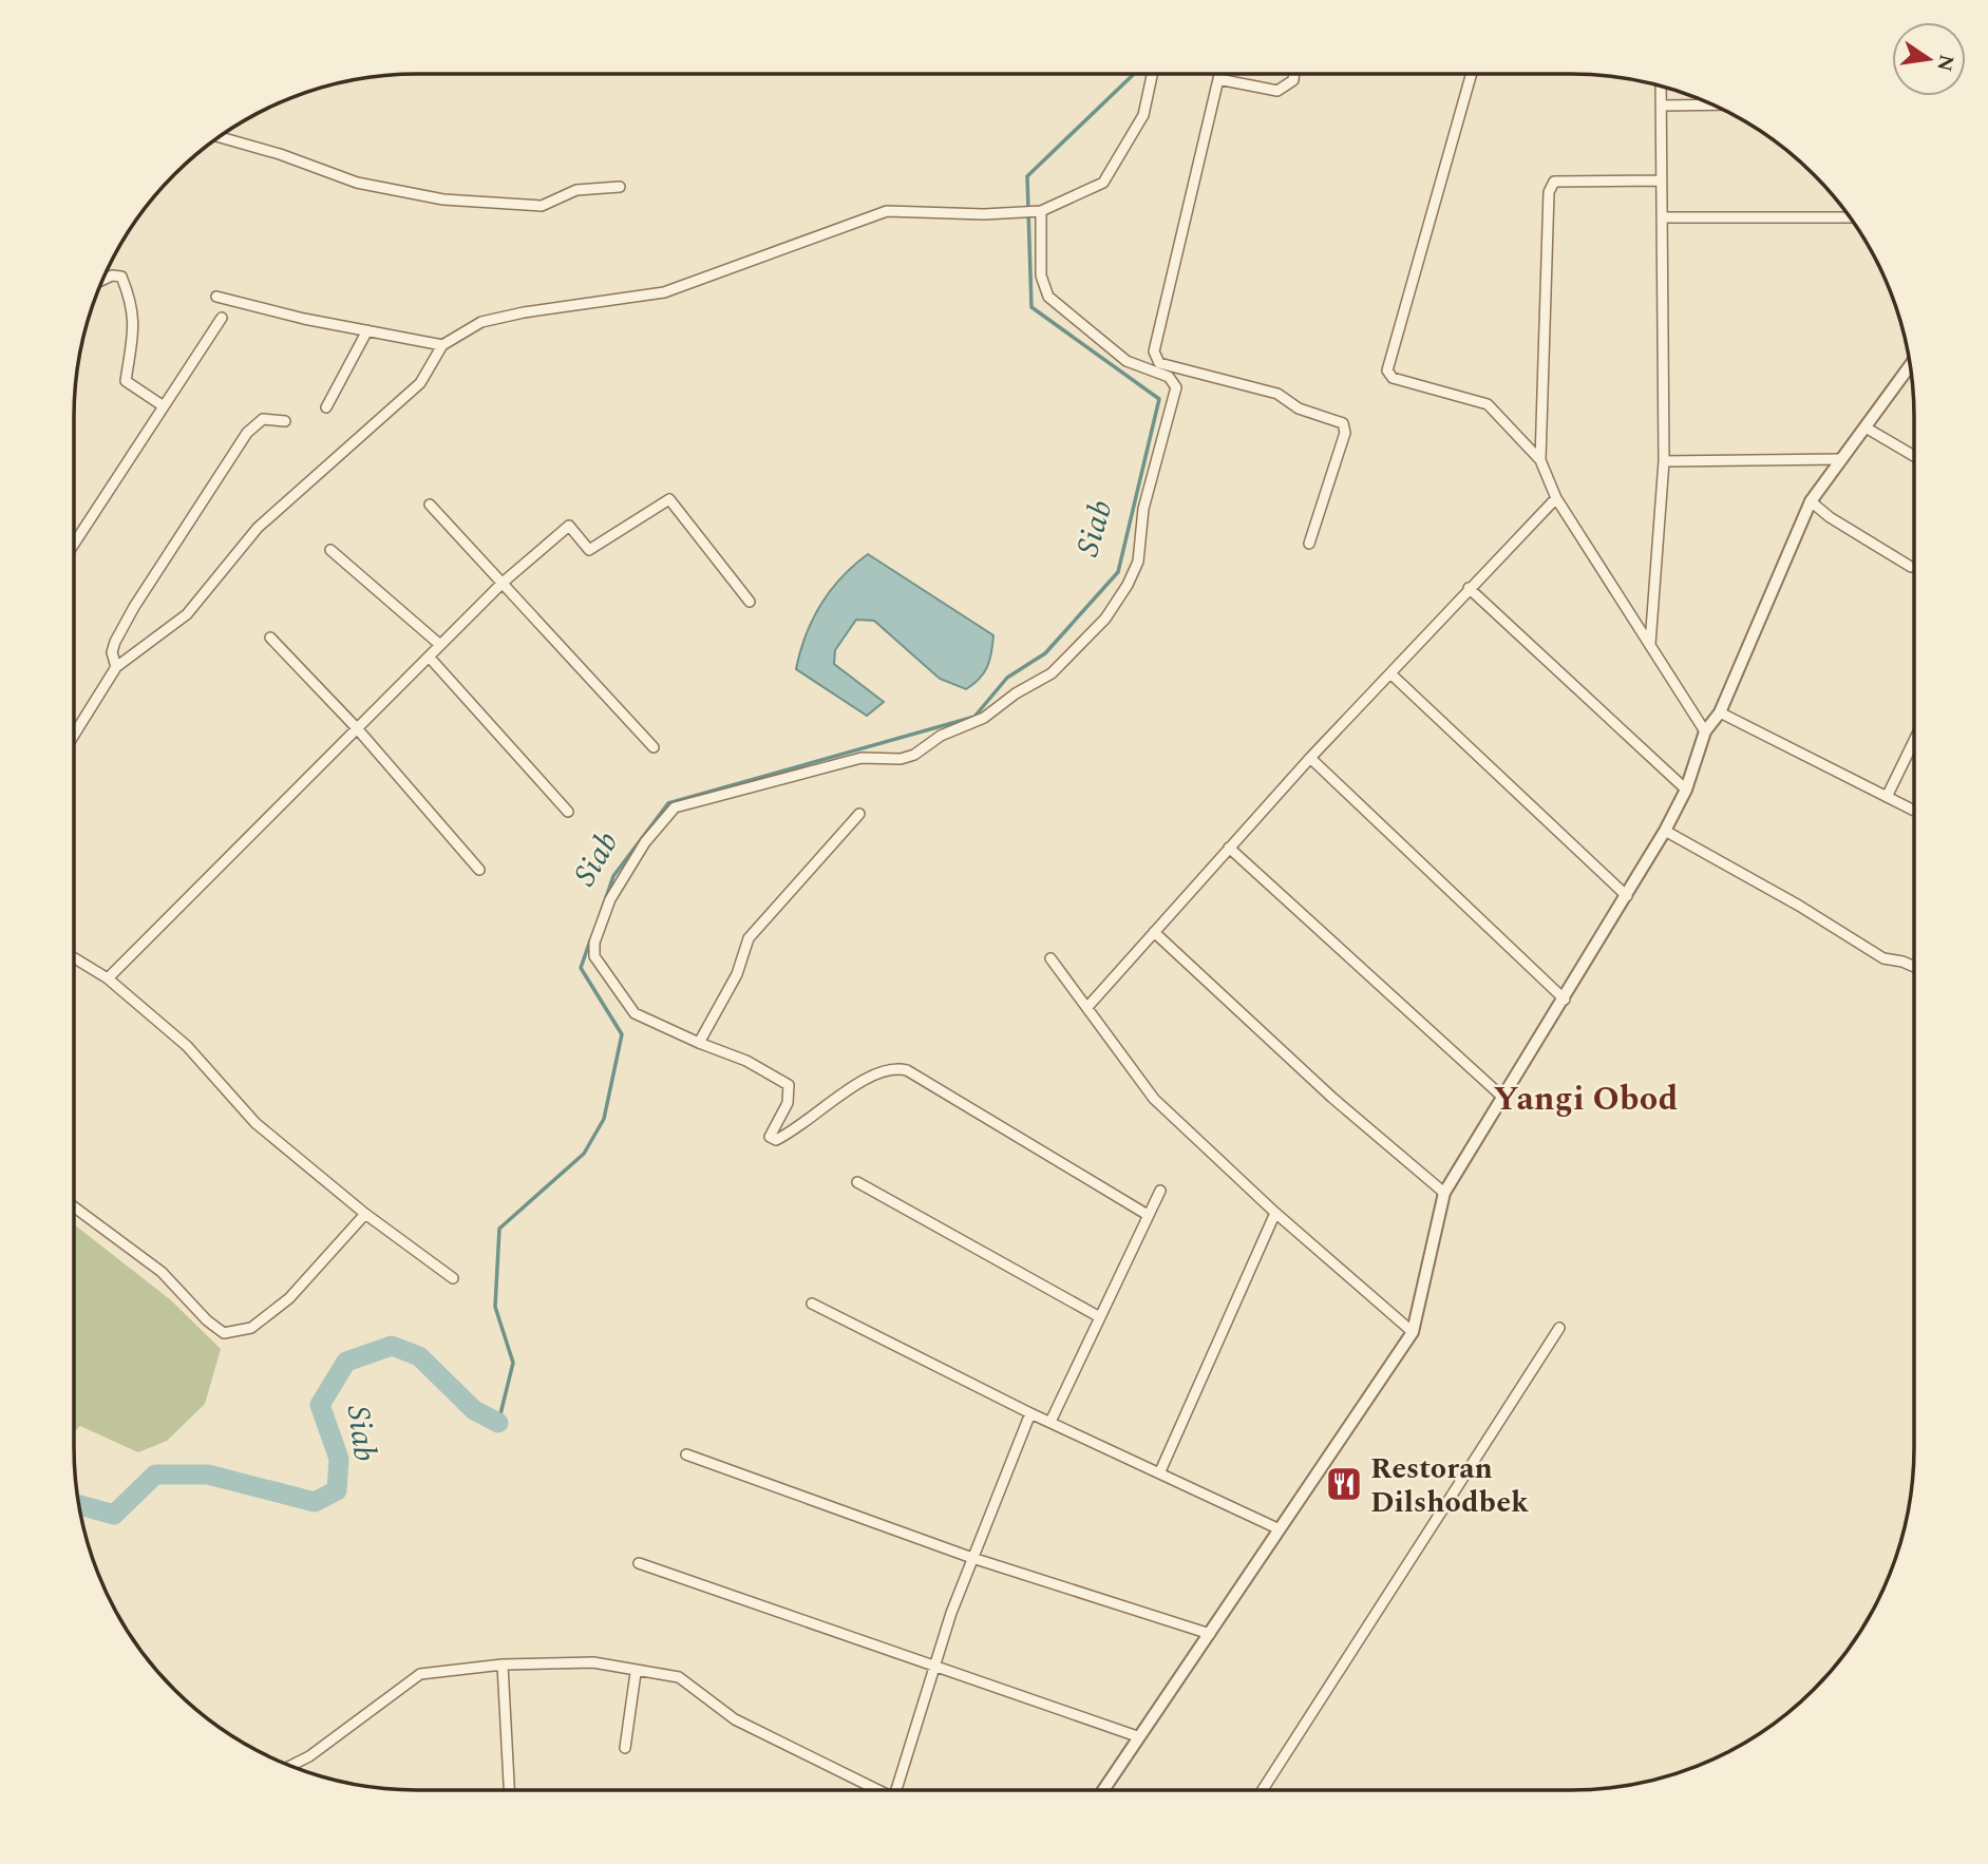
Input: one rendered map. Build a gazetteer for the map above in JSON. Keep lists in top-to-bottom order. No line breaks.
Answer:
{"districts":["Yangi Obod"],"water":["Siab"],"places":{"restaurant":["Restoran Dilshodbek"]},"north":"right"}
